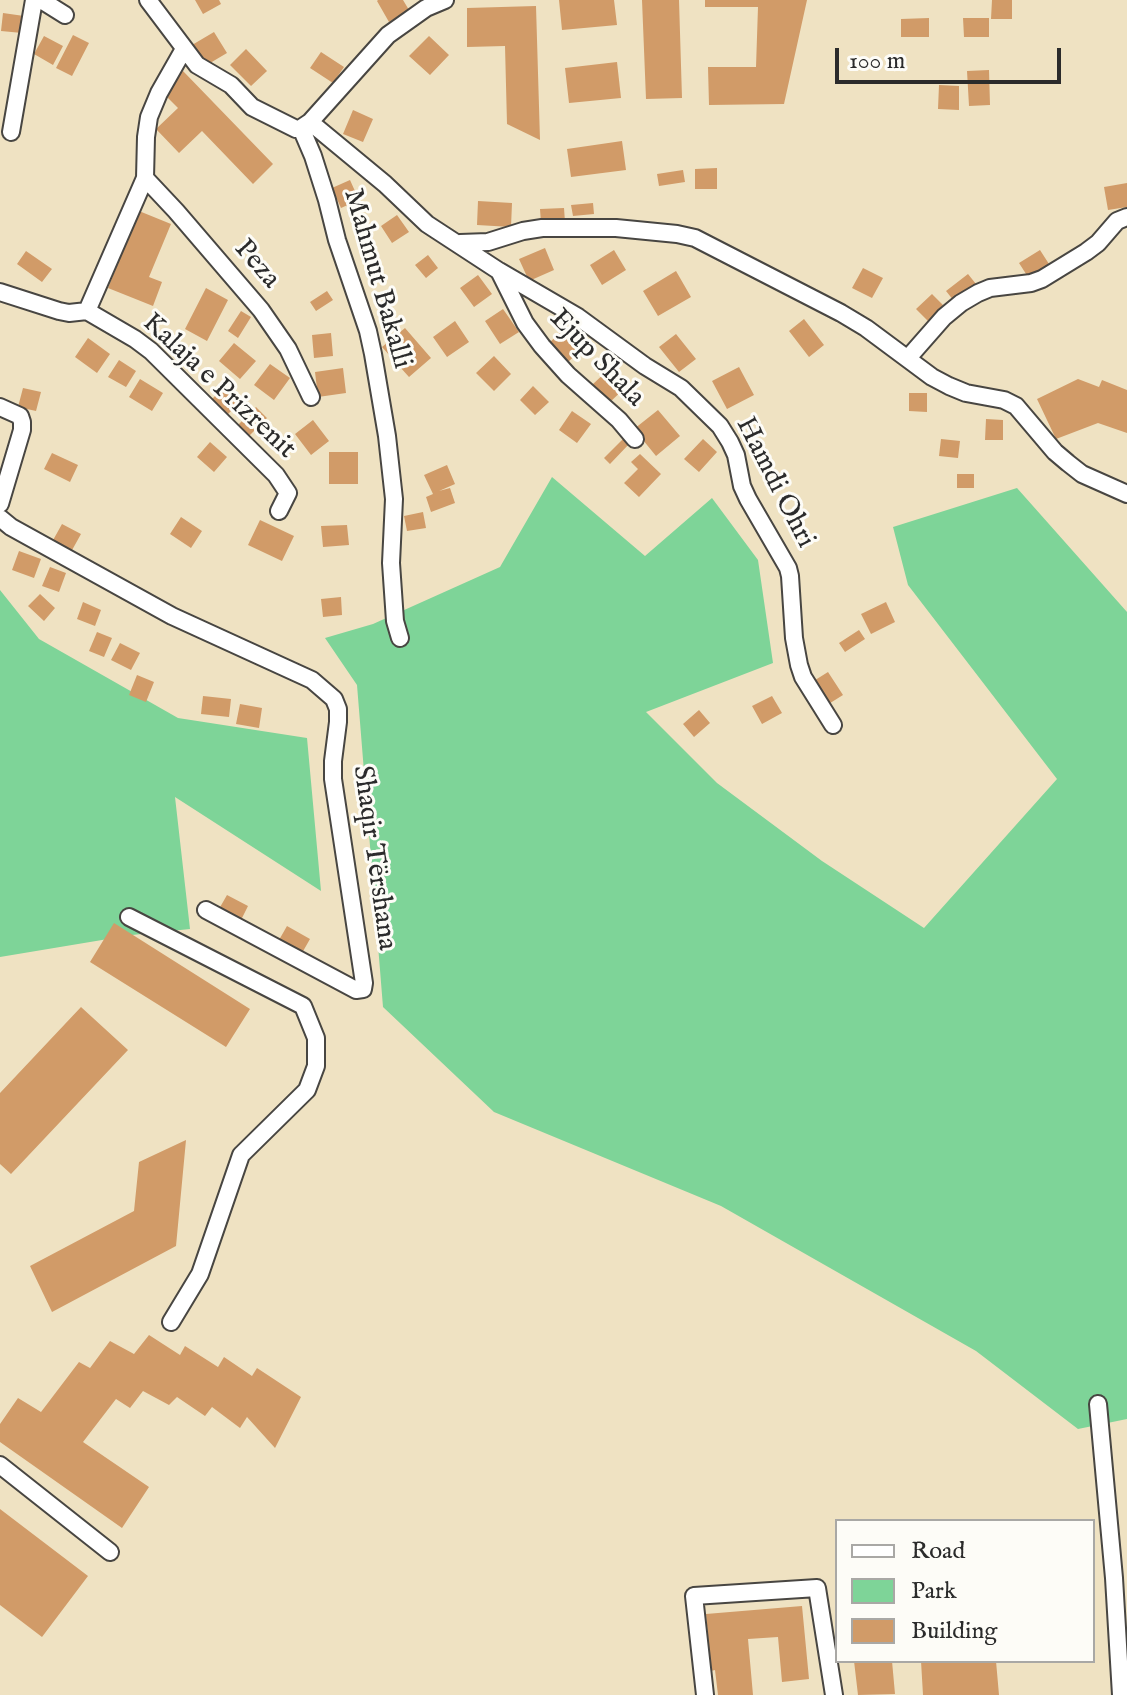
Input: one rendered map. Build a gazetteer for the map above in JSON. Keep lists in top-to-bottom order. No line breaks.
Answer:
{"streets":{"street":["Peza","Mahmut Bakalli","Ejup Shala","Kalaja e Prizrenit","Hamdi Ohri","Shaqir Tërshana"]},"crossings":[["Mahmut Bakalli","Hamdi Ohri"],["Ejup Shala","Hamdi Ohri"]],"legend":["Road","Park","Building"],"scale_bar":"100 m"}
